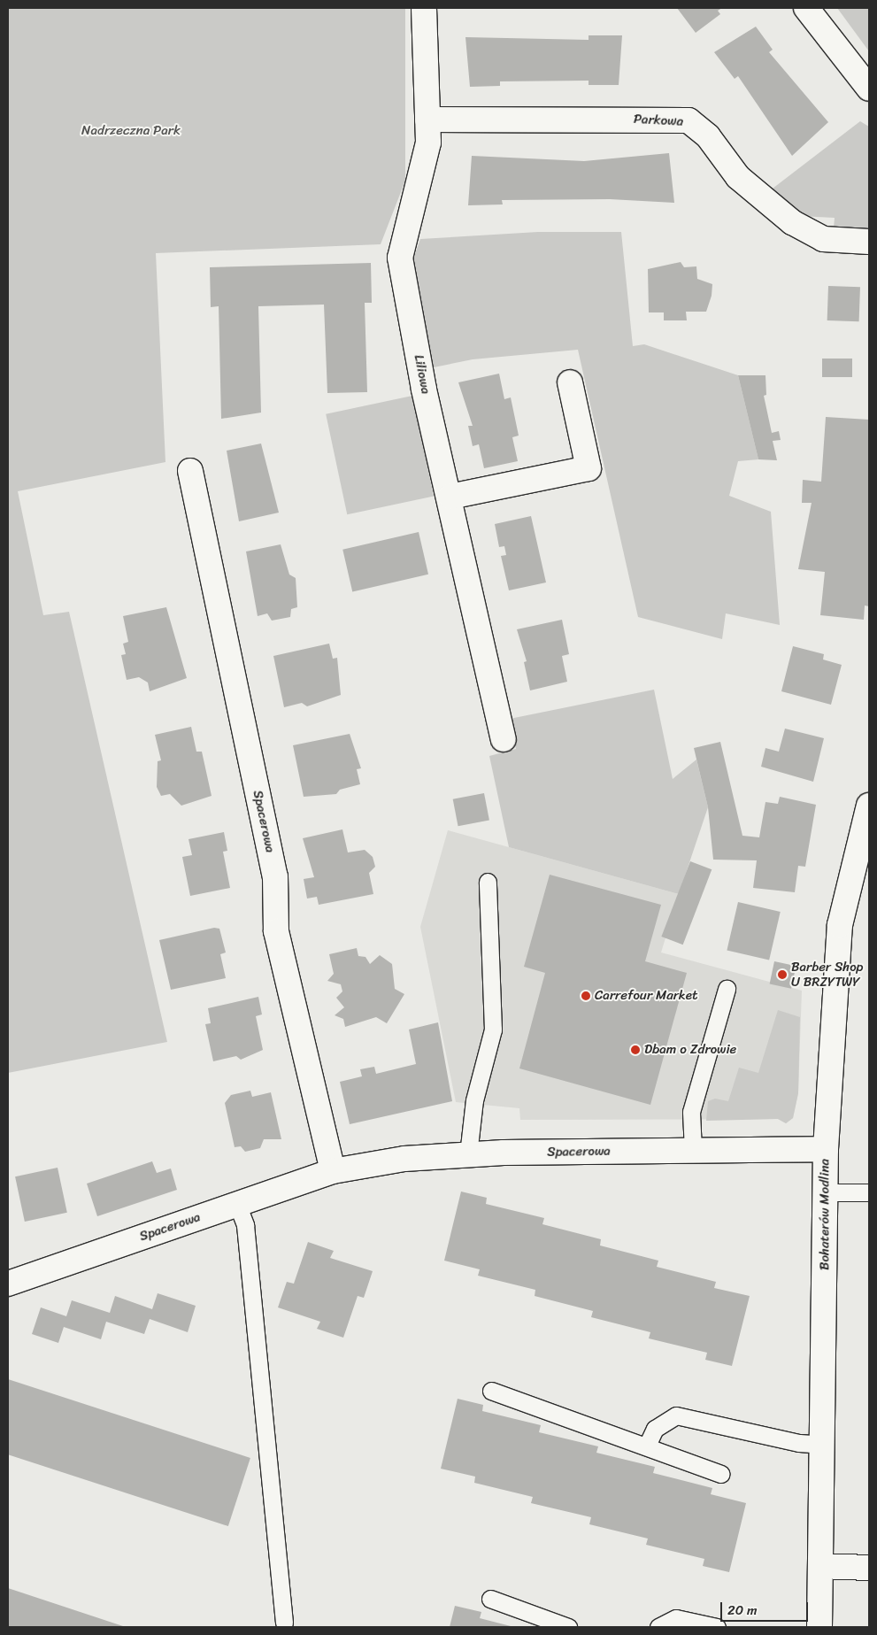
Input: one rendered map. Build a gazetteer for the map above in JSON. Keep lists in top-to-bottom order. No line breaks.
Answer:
{"streets":{"street":["Parkowa","Liliowa","Spacerowa","Bohaterów Modlina"]},"crossings":[["Parkowa","Liliowa"],["Spacerowa","Bohaterów Modlina"]],"parks":["Nadrzeczna Park"],"places":["Barber Shop U BRZYTWY","Carrefour Market","Dbam o Zdrowie"],"scale_bar":"20 m"}
